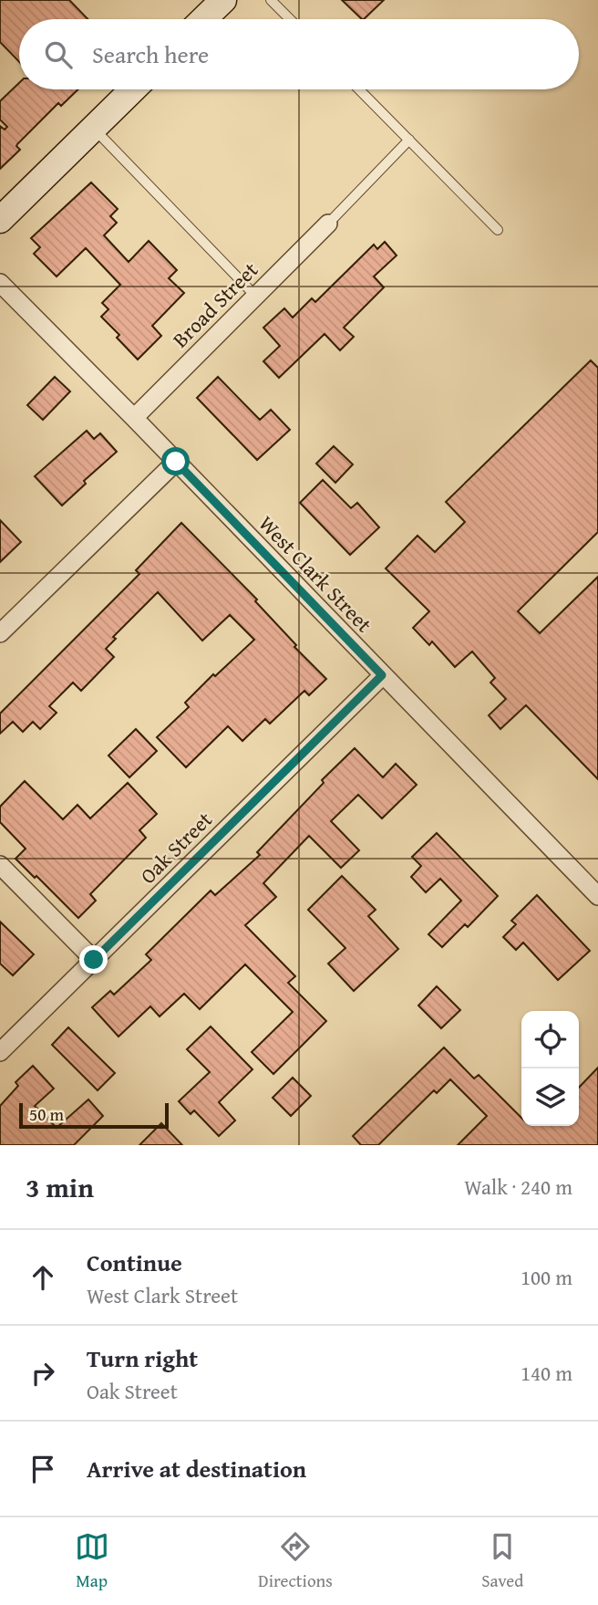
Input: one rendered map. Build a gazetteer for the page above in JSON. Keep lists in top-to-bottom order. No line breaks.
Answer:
{"streets":{"street":["Broad Street","West Clark Street","Oak Street"]},"crossings":[["Broad Street","West Clark Street"],["West Clark Street","Oak Street"]],"scale_bar":"50 m","page":{"search":"Search here","scale":"50 m","heading":["3 min","Walk · 240 m"],"list":[["Continue","West Clark Street","100 m"],["Turn right","Oak Street","140 m"],"Arrive at destination"],"nav":["Map","Directions","Saved"]}}
